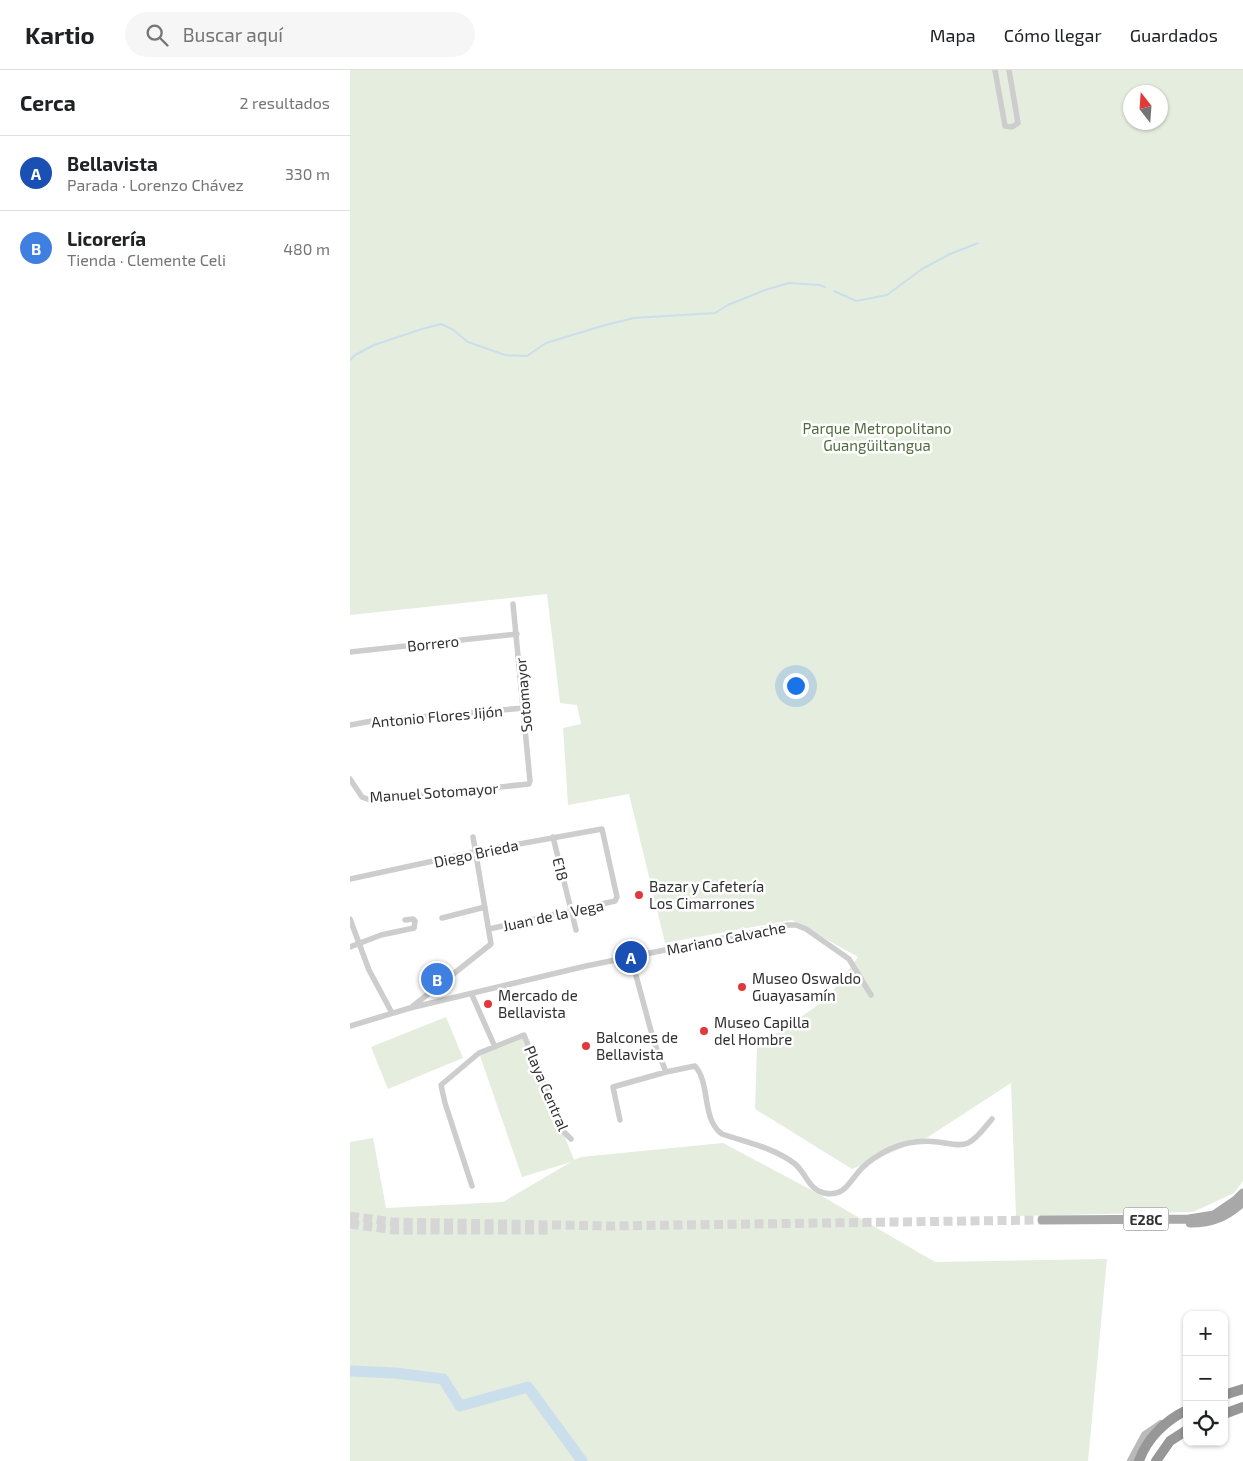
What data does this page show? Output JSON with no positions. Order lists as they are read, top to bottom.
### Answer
{
  "streets": {
    "main road": ["E28C"],
    "street": [
      "Borrero",
      "Sotomayor",
      "Antonio Flores Jijón",
      "Manuel Sotomayor",
      "Diego Brieda",
      "E18",
      "Juan de la Vega",
      "Mariano Calvache",
      "Playa Central"
    ]
  },
  "crossings": [
    ["Borrero", "Sotomayor"],
    ["Sotomayor", "Antonio Flores Jijón"],
    ["Sotomayor", "Manuel Sotomayor"],
    ["Diego Brieda", "E18"],
    ["Diego Brieda", "Juan de la Vega"],
    ["E18", "Juan de la Vega"]
  ],
  "parks": ["Parque Metropolitano Guangüiltangua"],
  "places": [
    "Bazar y Cafetería Los Cimarrones",
    "Museo Oswaldo Guayasamín",
    "Mercado de Bellavista",
    "Museo Capilla del Hombre",
    "Balcones de Bellavista"
  ],
  "north": "top",
  "page": {
    "header": "Kartio",
    "search": "Buscar aquí",
    "nav": ["Mapa", "Cómo llegar", "Guardados"],
    "heading": ["Cerca", "2 resultados"],
    "list": [
      {
        "mark": "A",
        "name": "Bellavista",
        "note": "Parada · Lorenzo Chávez",
        "value": "330 m"
      },
      {
        "mark": "B",
        "name": "Licorería",
        "note": "Tienda · Clemente Celi",
        "value": "480 m"
      }
    ],
    "pins": ["A", "B"],
    "map_buttons": ["+", "−"]
  }
}
